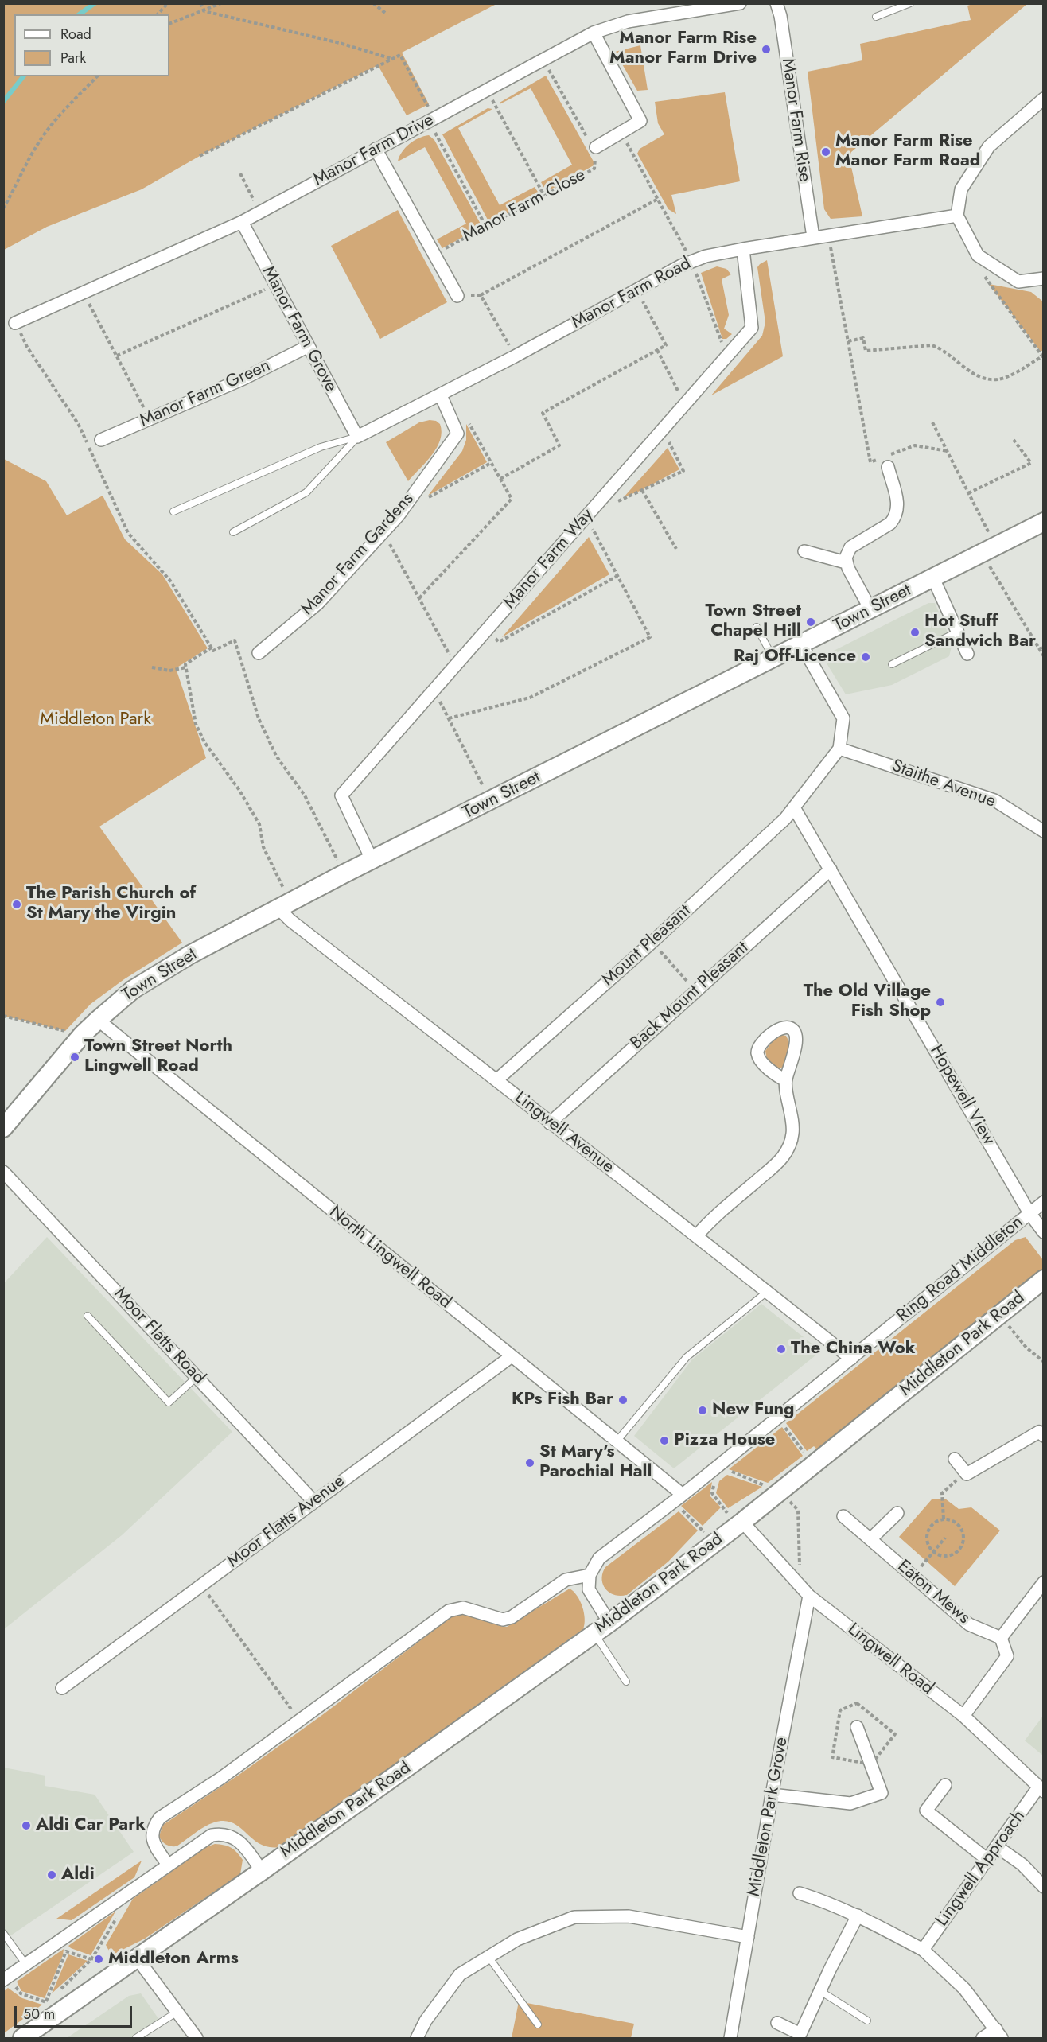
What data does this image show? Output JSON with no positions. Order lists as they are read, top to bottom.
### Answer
{
  "streets": {
    "street": [
      "Manor Farm Rise",
      "Manor Farm Drive",
      "Manor Farm Road",
      "Manor Farm Grove",
      "Manor Farm Green",
      "Manor Farm Gardens",
      "Manor Farm Way",
      "Town Street",
      "Staithe Avenue",
      "Mount Pleasant",
      "Back Mount Pleasant",
      "Hopewell View",
      "Lingwell Avenue",
      "North Lingwell Road",
      "Ring Road Middleton",
      "Moor Flatts Road",
      "Middleton Park Road",
      "Moor Flatts Avenue",
      "Eaton Mews",
      "Lingwell Road",
      "Middleton Park Grove",
      "Lingwell Approach"
    ],
    "path": ["Manor Farm Close"]
  },
  "crossings": [
    ["Manor Farm Rise", "Manor Farm Road"],
    ["Manor Farm Drive", "Manor Farm Grove"],
    ["Manor Farm Road", "Manor Farm Grove"],
    ["Manor Farm Road", "Manor Farm Gardens"],
    ["Manor Farm Road", "Manor Farm Way"],
    ["Manor Farm Grove", "Manor Farm Green"],
    ["Manor Farm Way", "Town Street"],
    ["Town Street", "Lingwell Avenue"],
    ["Town Street", "North Lingwell Road"],
    ["Staithe Avenue", "Mount Pleasant"],
    ["Mount Pleasant", "Hopewell View"],
    ["Mount Pleasant", "Lingwell Avenue"],
    ["Back Mount Pleasant", "Hopewell View"],
    ["Back Mount Pleasant", "Lingwell Avenue"],
    ["Hopewell View", "Ring Road Middleton"],
    ["Lingwell Avenue", "Ring Road Middleton"],
    ["North Lingwell Road", "Ring Road Middleton"],
    ["North Lingwell Road", "Moor Flatts Avenue"],
    ["Moor Flatts Road", "Moor Flatts Avenue"],
    ["Middleton Park Road", "Lingwell Road"],
    ["Lingwell Road", "Middleton Park Grove"],
    ["Lingwell Road", "Lingwell Approach"]
  ],
  "parks": ["Middleton Park"],
  "places": [
    "Manor Farm Rise Manor Farm Drive",
    "Manor Farm Rise Manor Farm Road",
    "Town Street Chapel Hill",
    "Hot Stuff Sandwich Bar",
    "Raj Off-Licence",
    "The Parish Church of St Mary the Virgin",
    "The Old Village Fish Shop",
    "Town Street North Lingwell Road",
    "The China Wok",
    "KPs Fish Bar",
    "New Fung",
    "Pizza House",
    "St Mary's Parochial Hall",
    "Aldi Car Park",
    "Aldi",
    "Middleton Arms"
  ],
  "legend": ["Road", "Park"],
  "scale_bar": "50 m"
}
